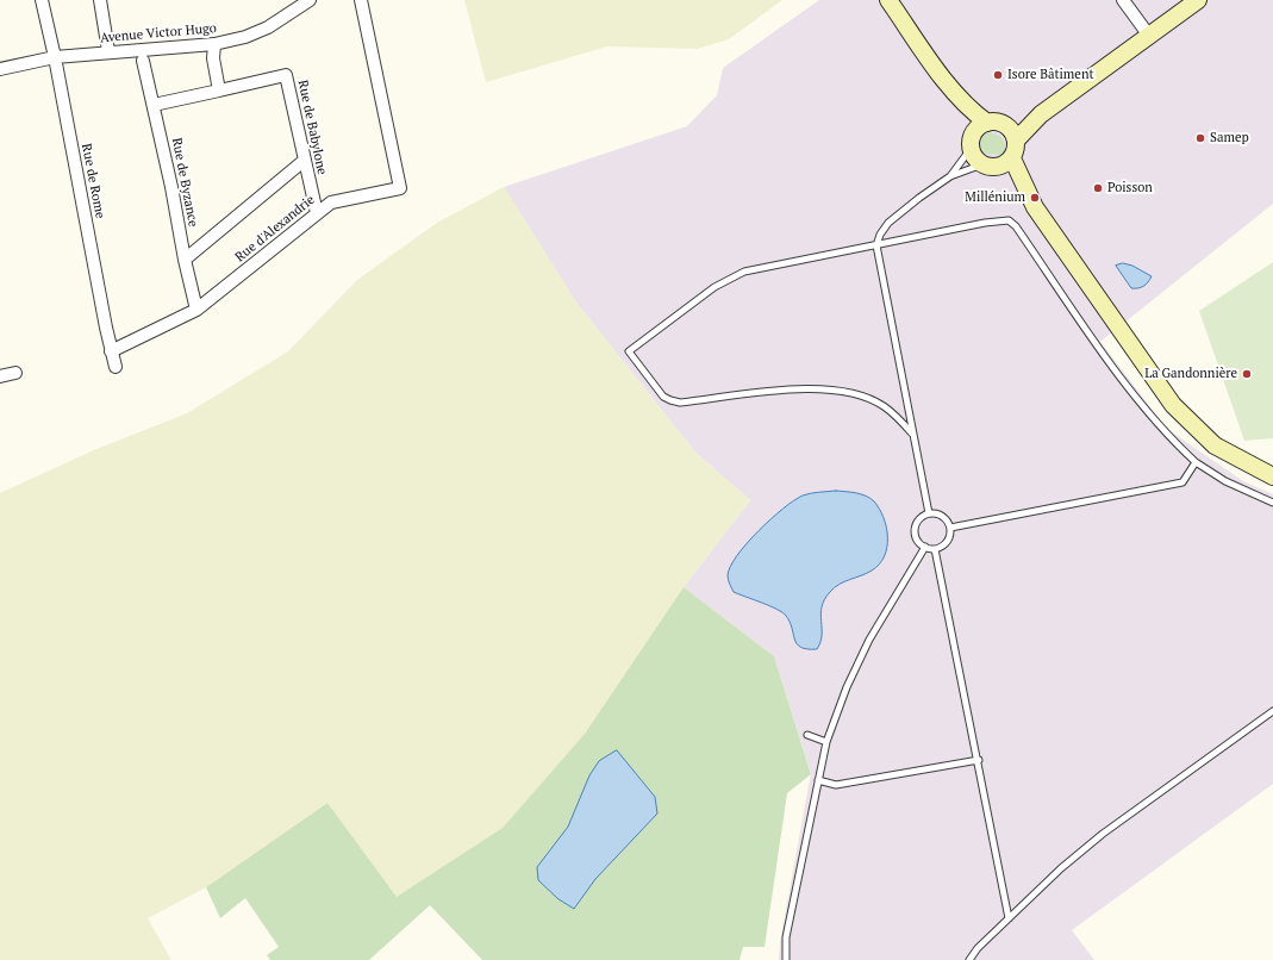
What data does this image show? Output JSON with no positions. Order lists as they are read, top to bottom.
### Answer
{
  "streets": {
    "street": [
      "Avenue Victor Hugo",
      "Rue de Babylone",
      "Rue de Rome",
      "Rue de Byzance",
      "Rue d'Alexandrie"
    ]
  },
  "crossings": [
    ["Avenue Victor Hugo", "Rue de Rome"],
    ["Rue de Babylone", "Rue d'Alexandrie"],
    ["Rue de Rome", "Rue d'Alexandrie"],
    ["Rue de Byzance", "Rue d'Alexandrie"]
  ],
  "places": [
    "Isore Bâtiment",
    "Samep",
    "Poisson",
    "Millénium",
    "La Gandonnière"
  ]
}
